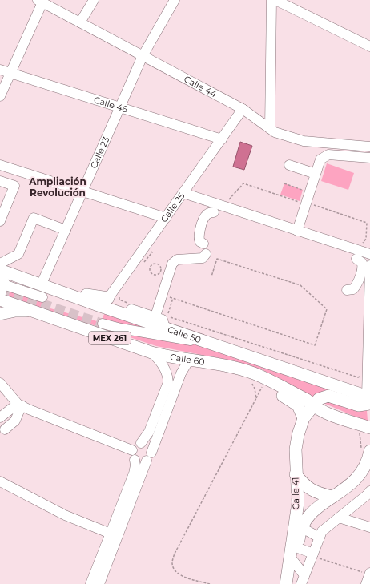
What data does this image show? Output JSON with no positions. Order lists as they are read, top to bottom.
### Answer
{
  "streets": {
    "main road": [
      "Calle 50",
      "MEX 261",
      "Calle 60",
      "Calle 41"
    ],
    "street": [
      "Calle 44",
      "Calle 46",
      "Calle 23",
      "Calle 25"
    ]
  },
  "crossings": [
    ["Calle 44", "Calle 23"],
    ["Calle 44", "Calle 25"],
    ["Calle 46", "Calle 23"],
    ["Calle 46", "Calle 25"],
    ["Calle 23", "Calle 50"],
    ["Calle 25", "Calle 50"],
    ["Calle 50", "Calle 41"],
    ["Calle 60", "Calle 41"]
  ],
  "districts": ["Ampliación Revolución"]
}
